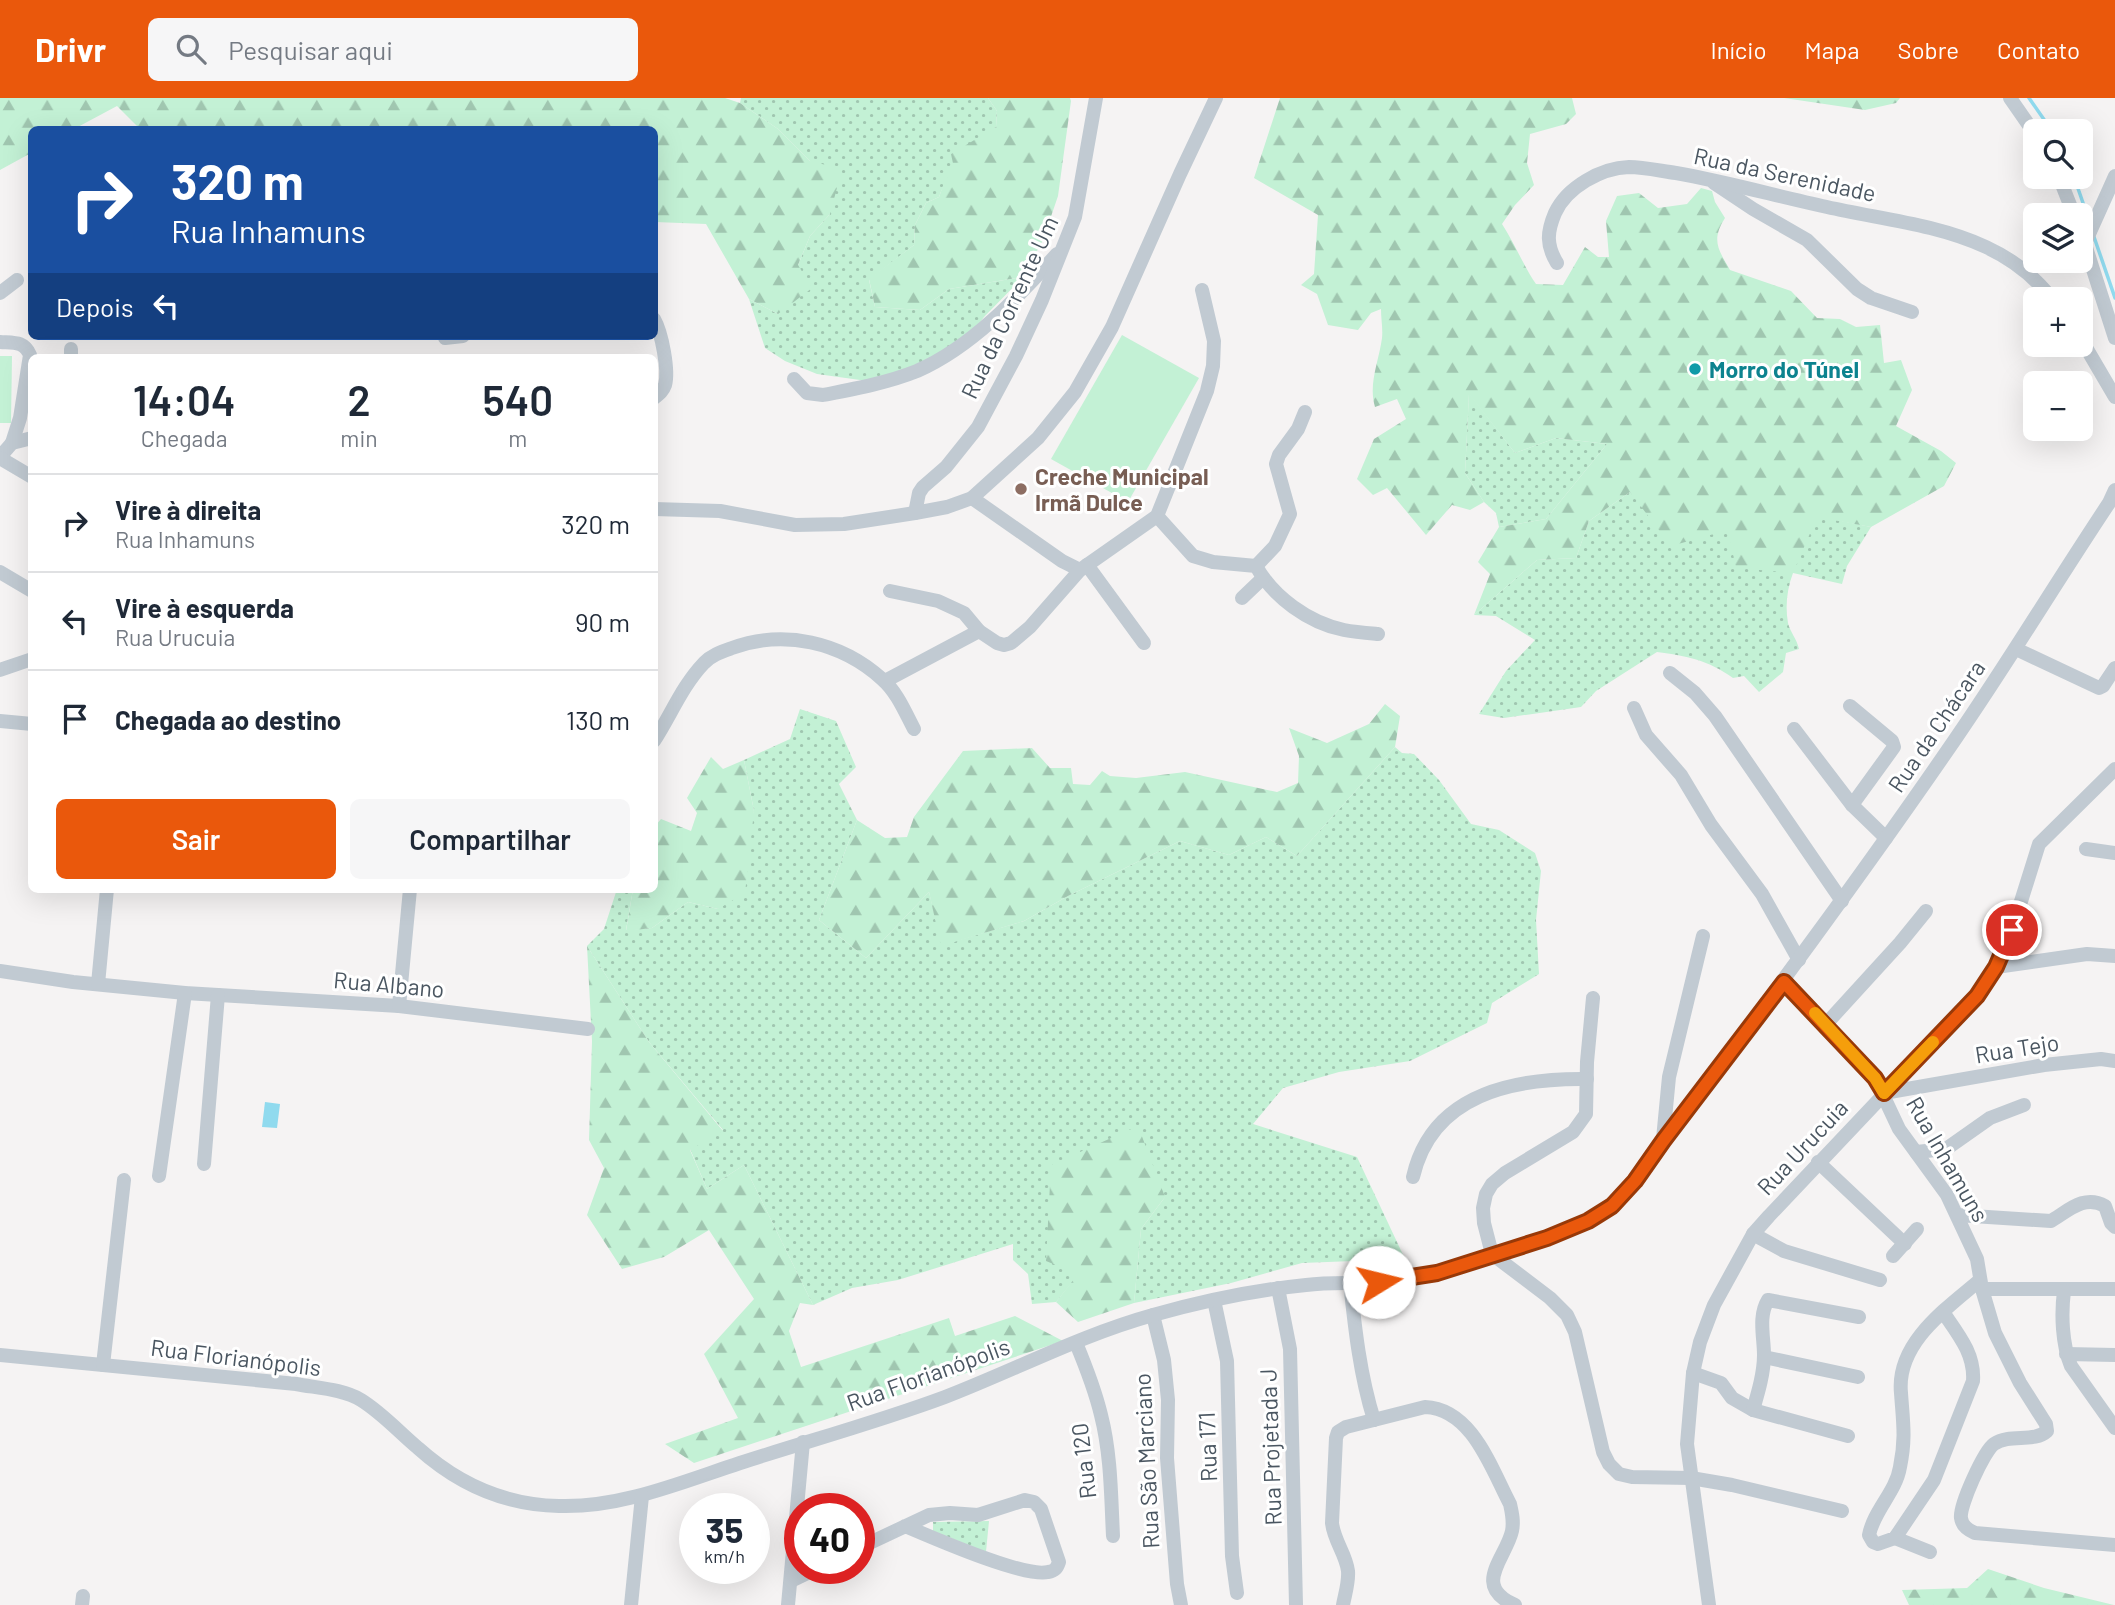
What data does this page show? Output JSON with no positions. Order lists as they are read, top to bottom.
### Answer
{
  "streets": {
    "street": [
      "Rua da Serenidade",
      "Rua da Corrente Um",
      "Rua da Chácara",
      "Rua Albano",
      "Rua Tejo",
      "Rua Urucuia",
      "Rua Inhamuns",
      "Rua Florianópolis",
      "Rua 171",
      "Rua Projetada J",
      "Rua 120",
      "Rua São Marciano"
    ]
  },
  "crossings": [
    ["Rua da Chácara", "Rua Inhamuns"],
    ["Rua da Chácara", "Rua Florianópolis"],
    ["Rua Tejo", "Rua Urucuia"],
    ["Rua Tejo", "Rua Inhamuns"],
    ["Rua Urucuia", "Rua Inhamuns"],
    ["Rua Inhamuns", "Rua Florianópolis"],
    ["Rua Florianópolis", "Rua 171"],
    ["Rua Florianópolis", "Rua Projetada J"],
    ["Rua Florianópolis", "Rua 120"],
    ["Rua Florianópolis", "Rua São Marciano"]
  ],
  "places": ["Morro do Túnel", "Creche Municipal Irmã Dulce"],
  "page": {
    "header": "Drivr",
    "search": "Pesquisar aqui",
    "nav": [
      "Início",
      "Mapa",
      "Sobre",
      "Contato"
    ],
    "map_buttons": ["+", "−"],
    "turn": ["320 m", "Rua Inhamuns"],
    "then": "Depois",
    "eta": [
      "14:04",
      "Chegada",
      "2",
      "min",
      "540",
      "m"
    ],
    "list": [
      {
        "name": "Vire à direita",
        "note": "Rua Inhamuns",
        "value": "320 m"
      },
      {
        "name": "Vire à esquerda",
        "note": "Rua Urucuia",
        "value": "90 m"
      },
      {
        "name": "Chegada ao destino",
        "value": "130 m"
      }
    ],
    "buttons": ["Sair", "Compartilhar"],
    "speed": "35 km/h",
    "limit": "40"
  }
}
